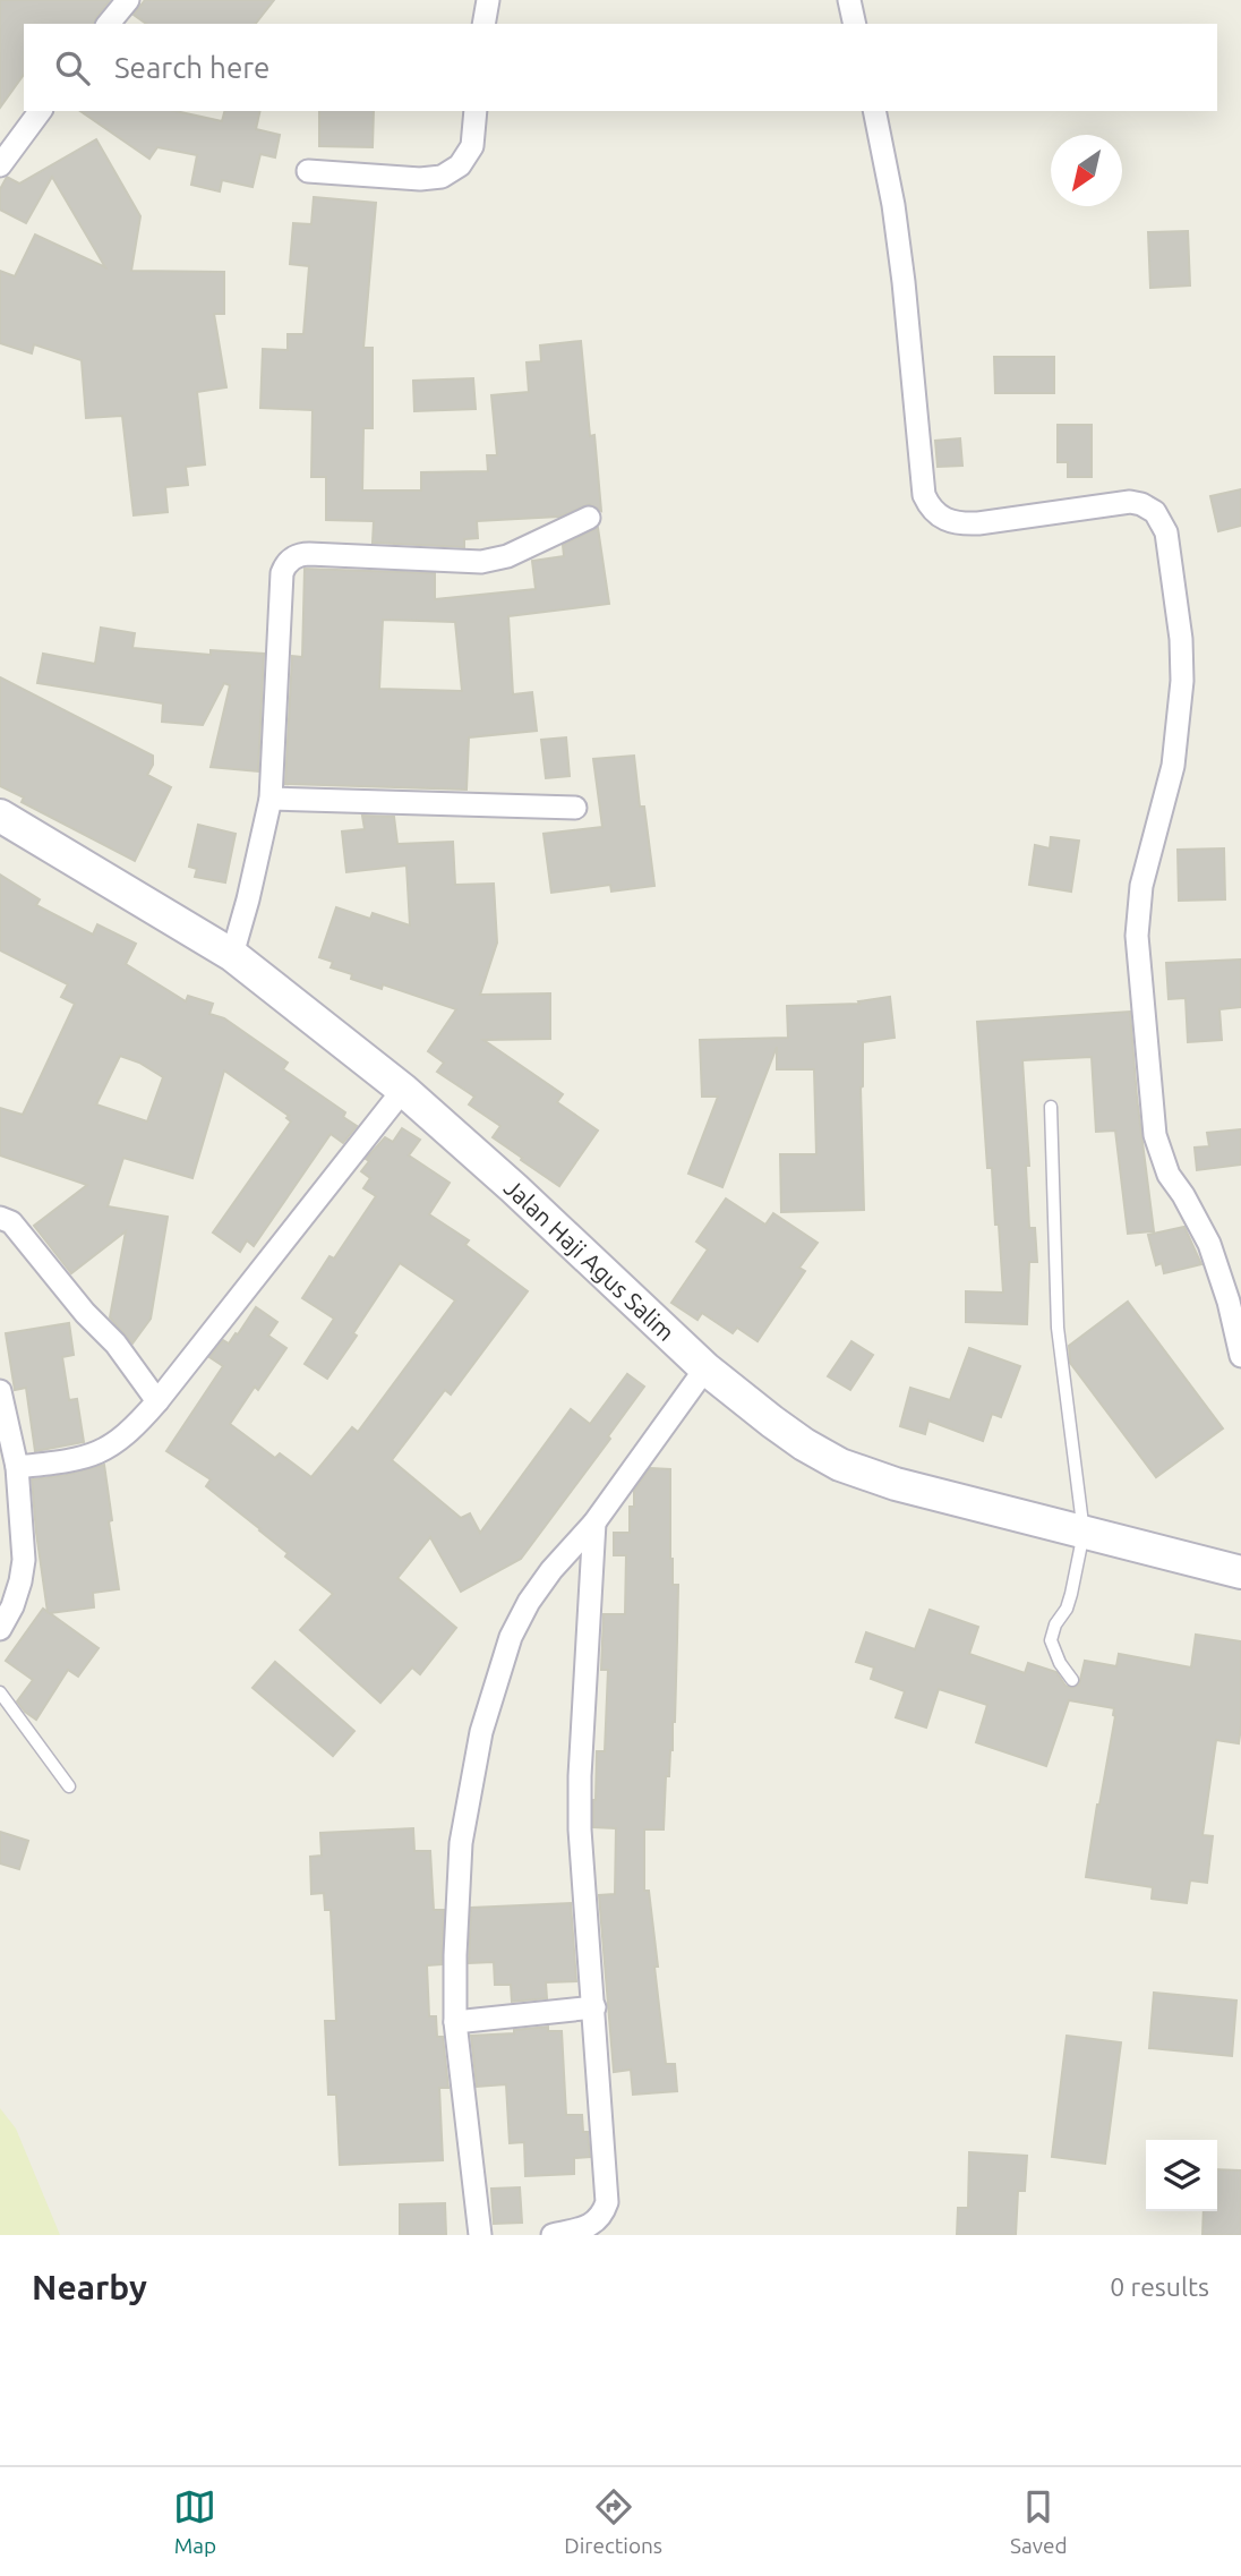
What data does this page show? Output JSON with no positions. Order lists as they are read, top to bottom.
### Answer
{
  "streets": {
    "main road": ["Jalan Haji Agus Salim"]
  },
  "north": "bottom left",
  "page": {
    "search": "Search here",
    "heading": ["Nearby", "0 results"],
    "nav": ["Map", "Directions", "Saved"]
  }
}
